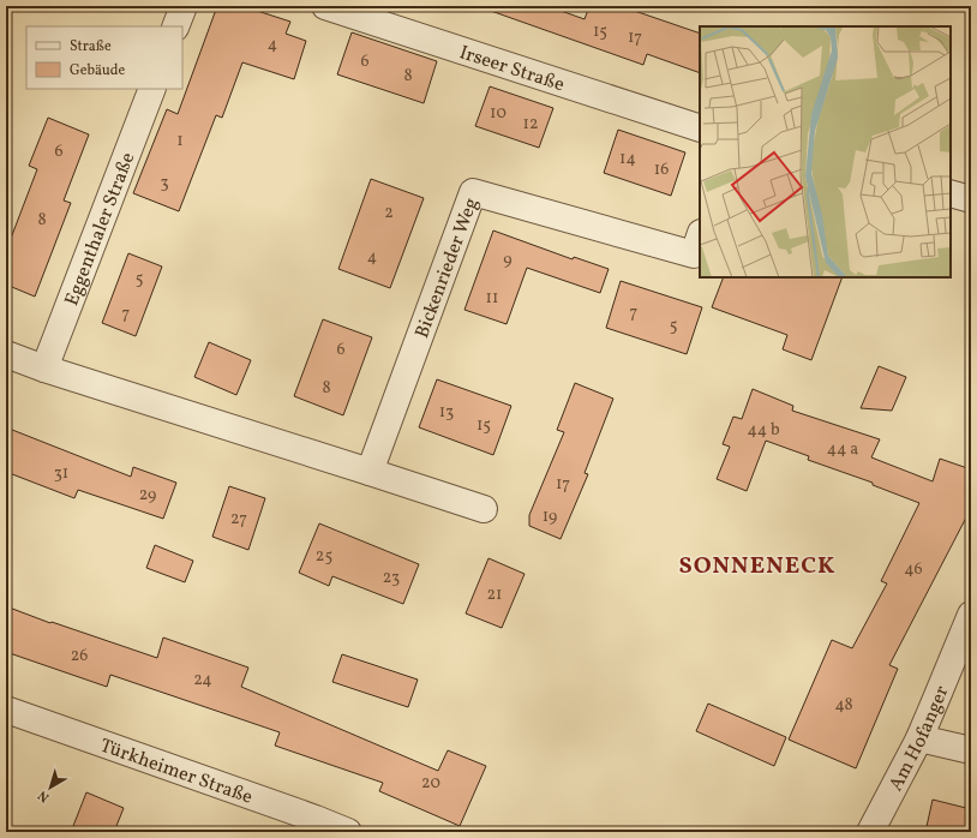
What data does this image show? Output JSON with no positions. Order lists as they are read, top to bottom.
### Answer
{
  "streets": {
    "street": [
      "Irseer Straße",
      "Eggenthaler Straße",
      "Bickenrieder Weg",
      "Am Hofanger",
      "Türkheimer Straße"
    ]
  },
  "districts": ["SONNENECK"],
  "house_numbers": [
    "15",
    "17",
    "4",
    "6",
    "8",
    "10",
    "12",
    "1",
    "6",
    "14",
    "16",
    "3",
    "2",
    "8",
    "4",
    "9",
    "5",
    "11",
    "7",
    "7",
    "5",
    "6",
    "8",
    "13",
    "15",
    "44 b",
    "44 a",
    "31",
    "17",
    "29",
    "19",
    "27",
    "25",
    "46",
    "23",
    "21",
    "26",
    "24",
    "48",
    "20"
  ],
  "legend": ["Straße", "Gebäude"],
  "north": "bottom left"
}
